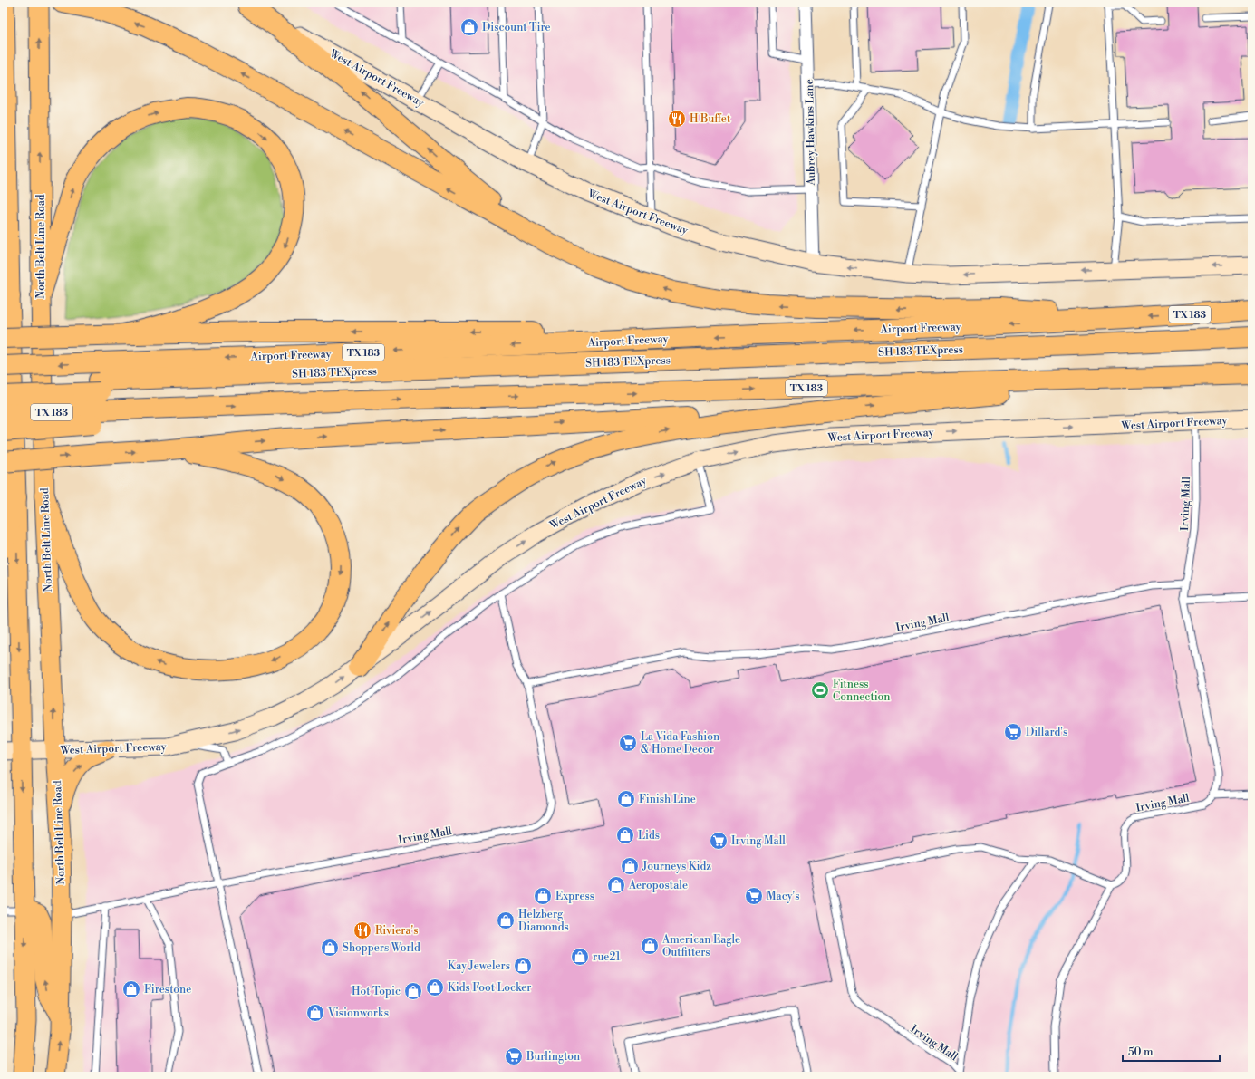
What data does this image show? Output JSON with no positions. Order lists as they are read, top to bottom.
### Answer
{
  "streets": {
    "highway": ["TX 183", "Airport Freeway", "SH 183 TEXpress"],
    "main road": ["West Airport Freeway", "North Belt Line Road"],
    "street": ["Aubrey Hawkins Lane"],
    "lane": ["Irving Mall"]
  },
  "crossings": [
    ["West Airport Freeway", "Aubrey Hawkins Lane"],
    ["West Airport Freeway", "North Belt Line Road"],
    ["West Airport Freeway", "Irving Mall"],
    ["Airport Freeway", "SH 183 TEXpress"]
  ],
  "places": {
    "shop": [
      "Discount Tire",
      "Finish Line",
      "Lids",
      "Journeys Kidz",
      "Aeropostale",
      "Express",
      "Helzberg Diamonds",
      "American Eagle Outfitters",
      "Shoppers World",
      "rue21",
      "Kay Jewelers",
      "Kids Foot Locker",
      "Firestone",
      "Hot Topic",
      "Visionworks"
    ],
    "restaurant": ["H Buffet", "Riviera's"],
    "sports": ["Fitness Connection"],
    "supermarket": [
      "Dillard's",
      "La Vida Fashion & Home Decor",
      "Irving Mall",
      "Macy's",
      "Burlington"
    ]
  },
  "scale_bar": "50 m"
}
